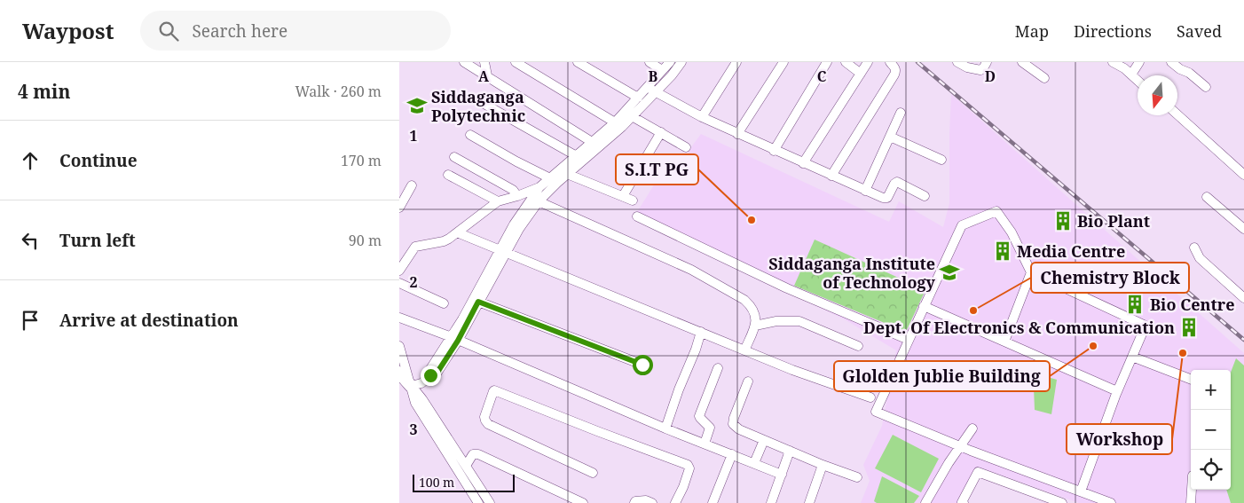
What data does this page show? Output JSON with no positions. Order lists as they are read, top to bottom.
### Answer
{
  "places": {
    "school or university": ["Siddaganga Polytechnic", "Siddaganga Institute of Technology"],
    "other": [
      "S.I.T PG",
      "Chemistry Block",
      "Glolden Jublie Building",
      "Workshop"
    ],
    "building": [
      "Bio Plant",
      "Media Centre",
      "Bio Centre",
      "Dept. Of Electronics & Communication"
    ]
  },
  "scale_bar": "100 m",
  "north": "bottom",
  "page": {
    "header": "Waypost",
    "search": "Search here",
    "nav": ["Map", "Directions", "Saved"],
    "heading": ["4 min", "Walk · 260 m"],
    "list": [
      ["Continue", "170 m"],
      ["Turn left", "90 m"],
      "Arrive at destination"
    ],
    "map_buttons": ["+", "−"],
    "scale": "100 m"
  },
  "grid": {
    "columns": [
      "A",
      "B",
      "C",
      "D"
    ],
    "rows": ["1", "2", "3"]
  }
}
